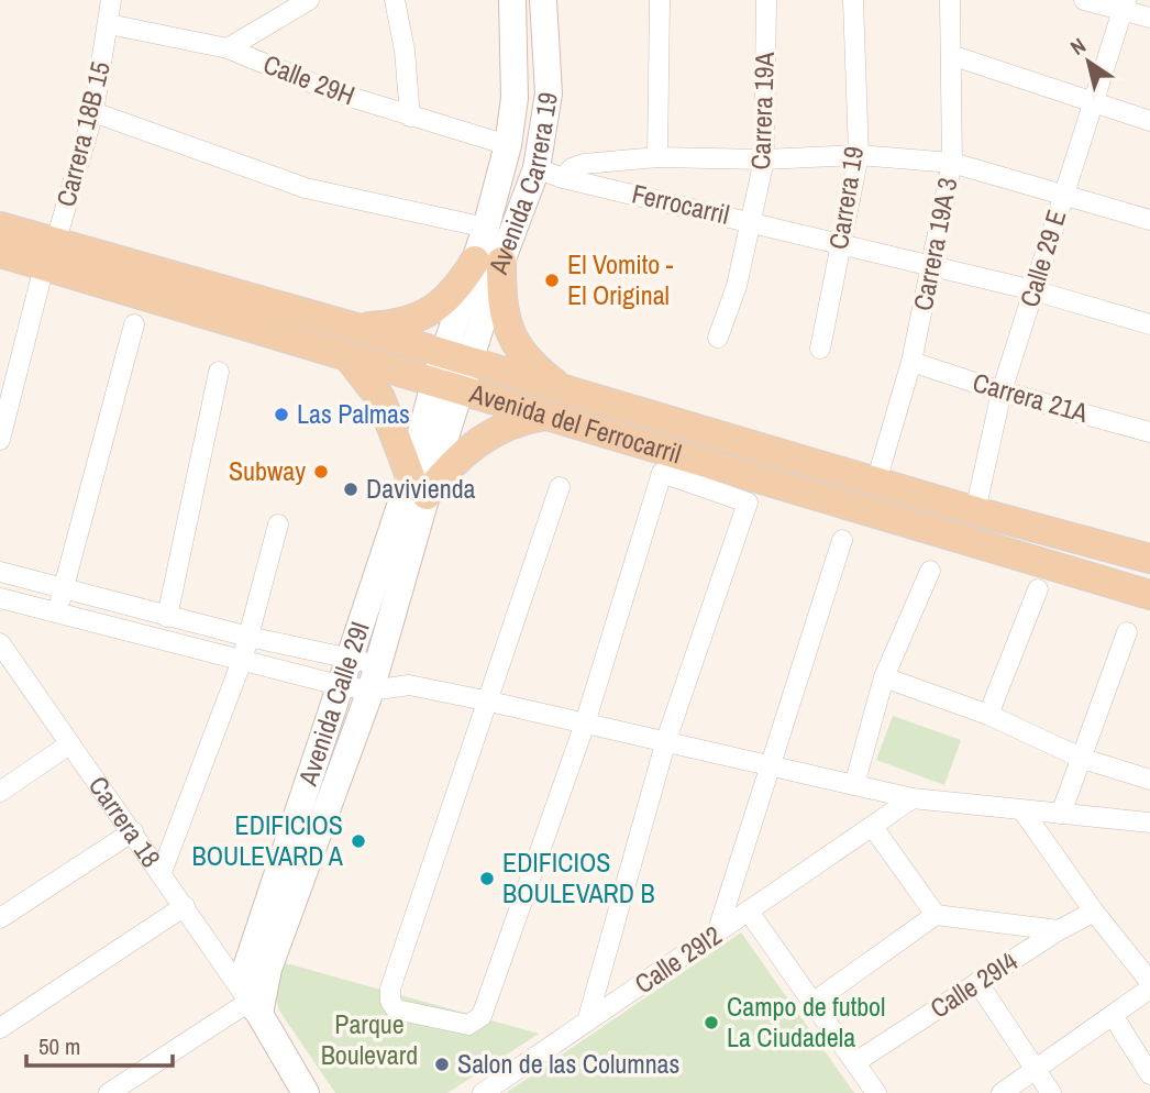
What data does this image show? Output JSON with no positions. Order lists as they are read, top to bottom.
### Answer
{
  "streets": {
    "main road": [
      "Avenida Carrera 19",
      "Avenida del Ferrocarril",
      "Avenida Calle 29I",
      "Carrera 18"
    ],
    "street": [
      "Calle 29H",
      "Carrera 19A",
      "Carrera 18B 15",
      "Carrera 19",
      "Ferrocarril",
      "Carrera 19A 3",
      "Calle 29 E",
      "Carrera 21A",
      "Calle 29I2",
      "Calle 29I4"
    ]
  },
  "crossings": [
    ["Calle 29H", "Carrera 18B 15"],
    ["Calle 29H", "Avenida Carrera 19"],
    ["Carrera 19A", "Ferrocarril"],
    ["Carrera 18B 15", "Avenida del Ferrocarril"],
    ["Avenida Carrera 19", "Ferrocarril"],
    ["Avenida Carrera 19", "Avenida del Ferrocarril"],
    ["Avenida Carrera 19", "Avenida Calle 29I"],
    ["Carrera 19A 3", "Carrera 21A"],
    ["Carrera 19A 3", "Avenida del Ferrocarril"],
    ["Calle 29 E", "Carrera 21A"],
    ["Calle 29 E", "Avenida del Ferrocarril"],
    ["Avenida del Ferrocarril", "Avenida Calle 29I"],
    ["Avenida Calle 29I", "Carrera 18"]
  ],
  "parks": ["Parque Boulevard"],
  "places": [
    "El Vomito - El Original",
    "Las Palmas",
    "Subway",
    "Davivienda",
    "EDIFICIOS BOULEVARD A",
    "EDIFICIOS BOULEVARD B",
    "Campo de futbol La Ciudadela",
    "Salon de las Columnas"
  ],
  "scale_bar": "50 m",
  "north": "top left"
}
